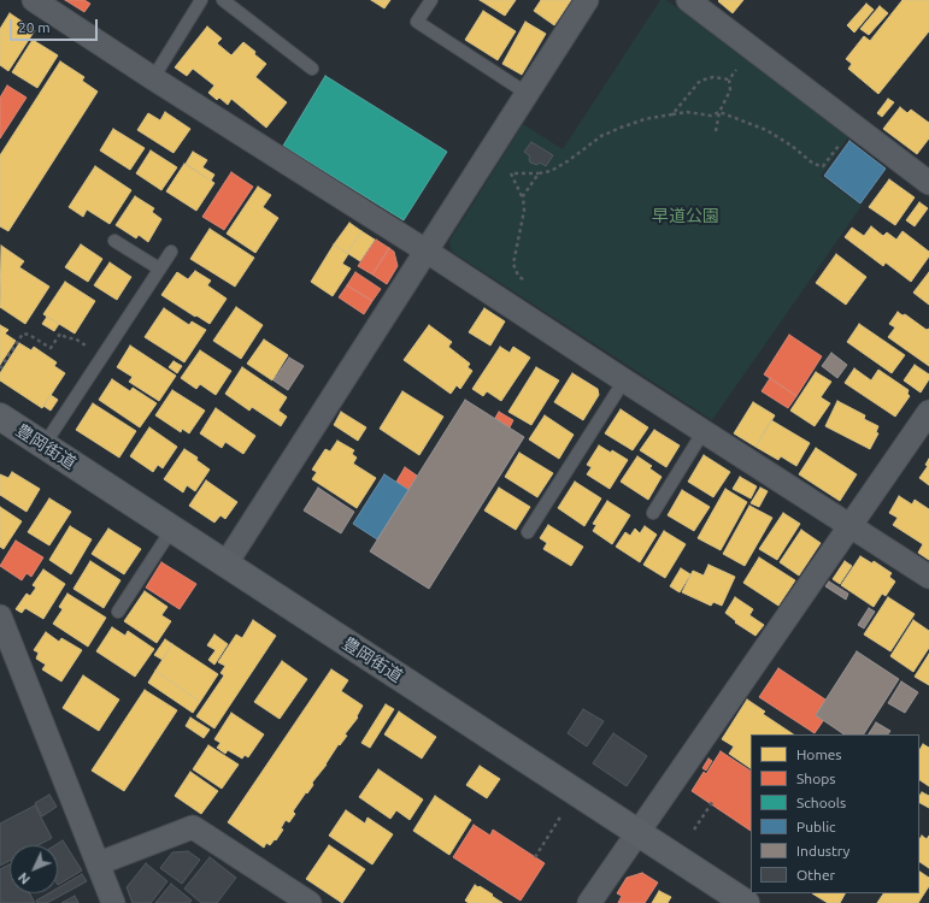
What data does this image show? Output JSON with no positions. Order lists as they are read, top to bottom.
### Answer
{
  "streets": {
    "main road": ["豊岡街道"]
  },
  "parks": ["早道公園"],
  "legend": [
    "Homes",
    "Shops",
    "Schools",
    "Public",
    "Industry",
    "Other"
  ],
  "scale_bar": "20 m",
  "north": "bottom left"
}
